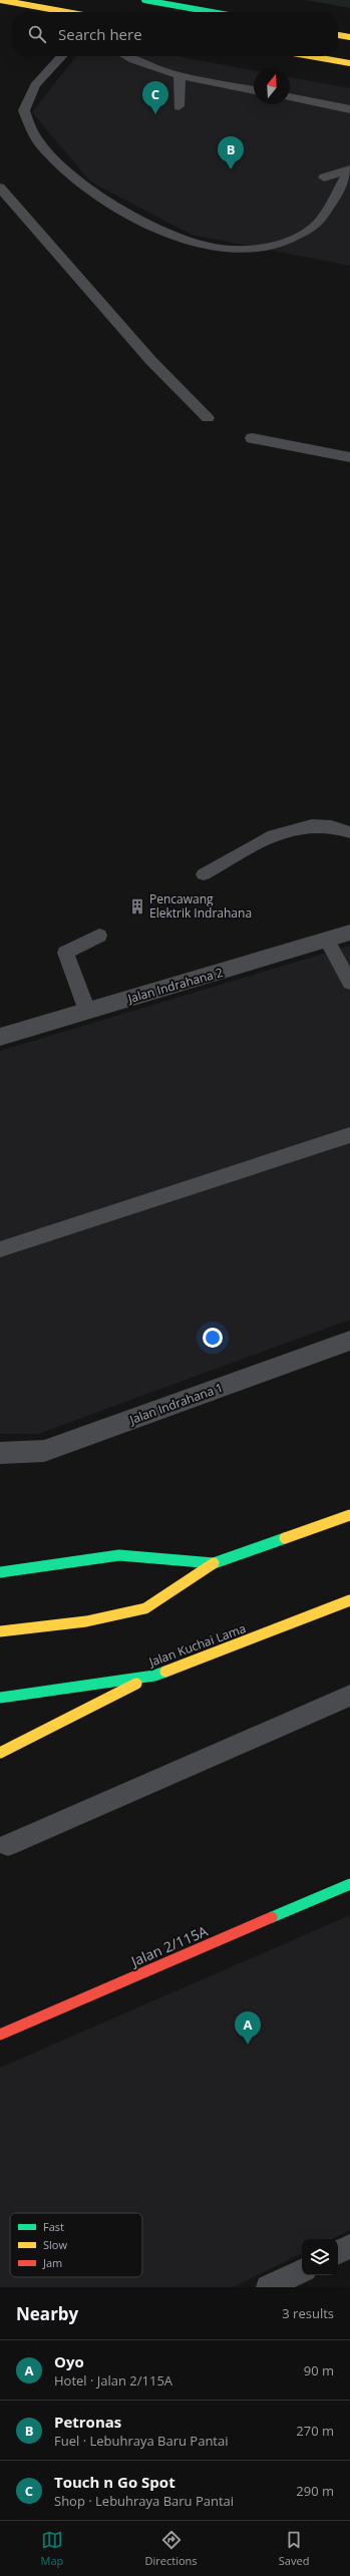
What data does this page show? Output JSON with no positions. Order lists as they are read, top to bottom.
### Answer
{
  "streets": {
    "main road": ["Jalan Kuchai Lama", "Jalan 2/115A"],
    "street": ["Jalan Indrahana 2", "Jalan Indrahana 1"]
  },
  "places": {
    "building": ["Pencawang Elektrik Indrahana"]
  },
  "legend": ["Fast", "Slow", "Jam"],
  "north": "top",
  "page": {
    "search": "Search here",
    "pins": ["C", "B", "A"],
    "heading": ["Nearby", "3 results"],
    "list": [
      {
        "mark": "A",
        "name": "Oyo",
        "note": "Hotel · Jalan 2/115A",
        "value": "90 m"
      },
      {
        "mark": "B",
        "name": "Petronas",
        "note": "Fuel · Lebuhraya Baru Pantai",
        "value": "270 m"
      },
      {
        "mark": "C",
        "name": "Touch n Go Spot",
        "note": "Shop · Lebuhraya Baru Pantai",
        "value": "290 m"
      }
    ],
    "nav": ["Map", "Directions", "Saved"]
  }
}
